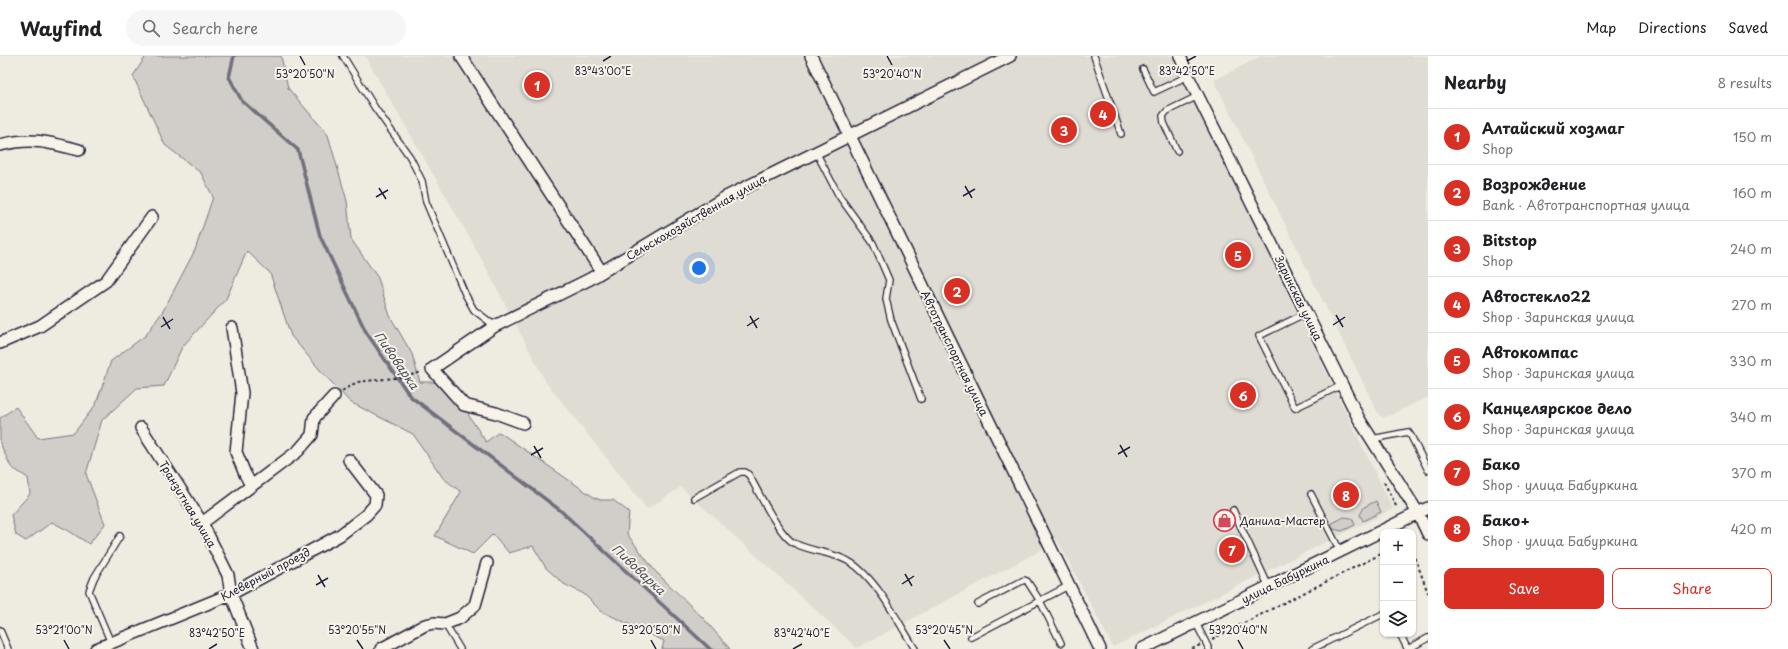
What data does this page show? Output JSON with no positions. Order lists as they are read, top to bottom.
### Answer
{
  "streets": {
    "street": [
      "Сельскохозяйственная улица",
      "Заринская улица",
      "Автотранспортная улица",
      "Транзитная улица",
      "Клеверный проезд",
      "улица Бабуркина"
    ]
  },
  "crossings": [
    ["Сельскохозяйственная улица", "Автотранспортная улица"],
    ["Заринская улица", "улица Бабуркина"],
    ["Транзитная улица", "Клеверный проезд"]
  ],
  "water": ["Пивоварка"],
  "places": {
    "shop": ["Данила-Мастер"]
  },
  "page": {
    "header": "Wayfind",
    "search": "Search here",
    "nav": ["Map", "Directions", "Saved"],
    "heading": ["Nearby", "8 results"],
    "pins": [
      "1",
      "4",
      "3",
      "5",
      "2",
      "6",
      "8",
      "7"
    ],
    "list": [
      {
        "mark": "1",
        "name": "Алтайский хозмаг",
        "note": "Shop",
        "value": "150 m"
      },
      {
        "mark": "2",
        "name": "Возрождение",
        "note": "Bank · Автотранспортная улица",
        "value": "160 m"
      },
      {
        "mark": "3",
        "name": "Bitstop",
        "note": "Shop",
        "value": "240 m"
      },
      {
        "mark": "4",
        "name": "Автостекло22",
        "note": "Shop · Заринская улица",
        "value": "270 m"
      },
      {
        "mark": "5",
        "name": "Автокомпас",
        "note": "Shop · Заринская улица",
        "value": "330 m"
      },
      {
        "mark": "6",
        "name": "Канцелярское дело",
        "note": "Shop · Заринская улица",
        "value": "340 m"
      },
      {
        "mark": "7",
        "name": "Бако",
        "note": "Shop · улица Бабуркина",
        "value": "370 m"
      },
      {
        "mark": "8",
        "name": "Бако+",
        "note": "Shop · улица Бабуркина",
        "value": "420 m"
      }
    ],
    "map_buttons": ["+", "−"],
    "buttons": ["Save", "Share"]
  },
  "coordinates": [
    "83°42'50\"E",
    "83°43'00\"E",
    "53°20'50\"N",
    "53°20'40\"N",
    "53°21'00\"N",
    "53°20'55\"N",
    "53°20'45\"N",
    "83°42'40\"E"
  ]
}
